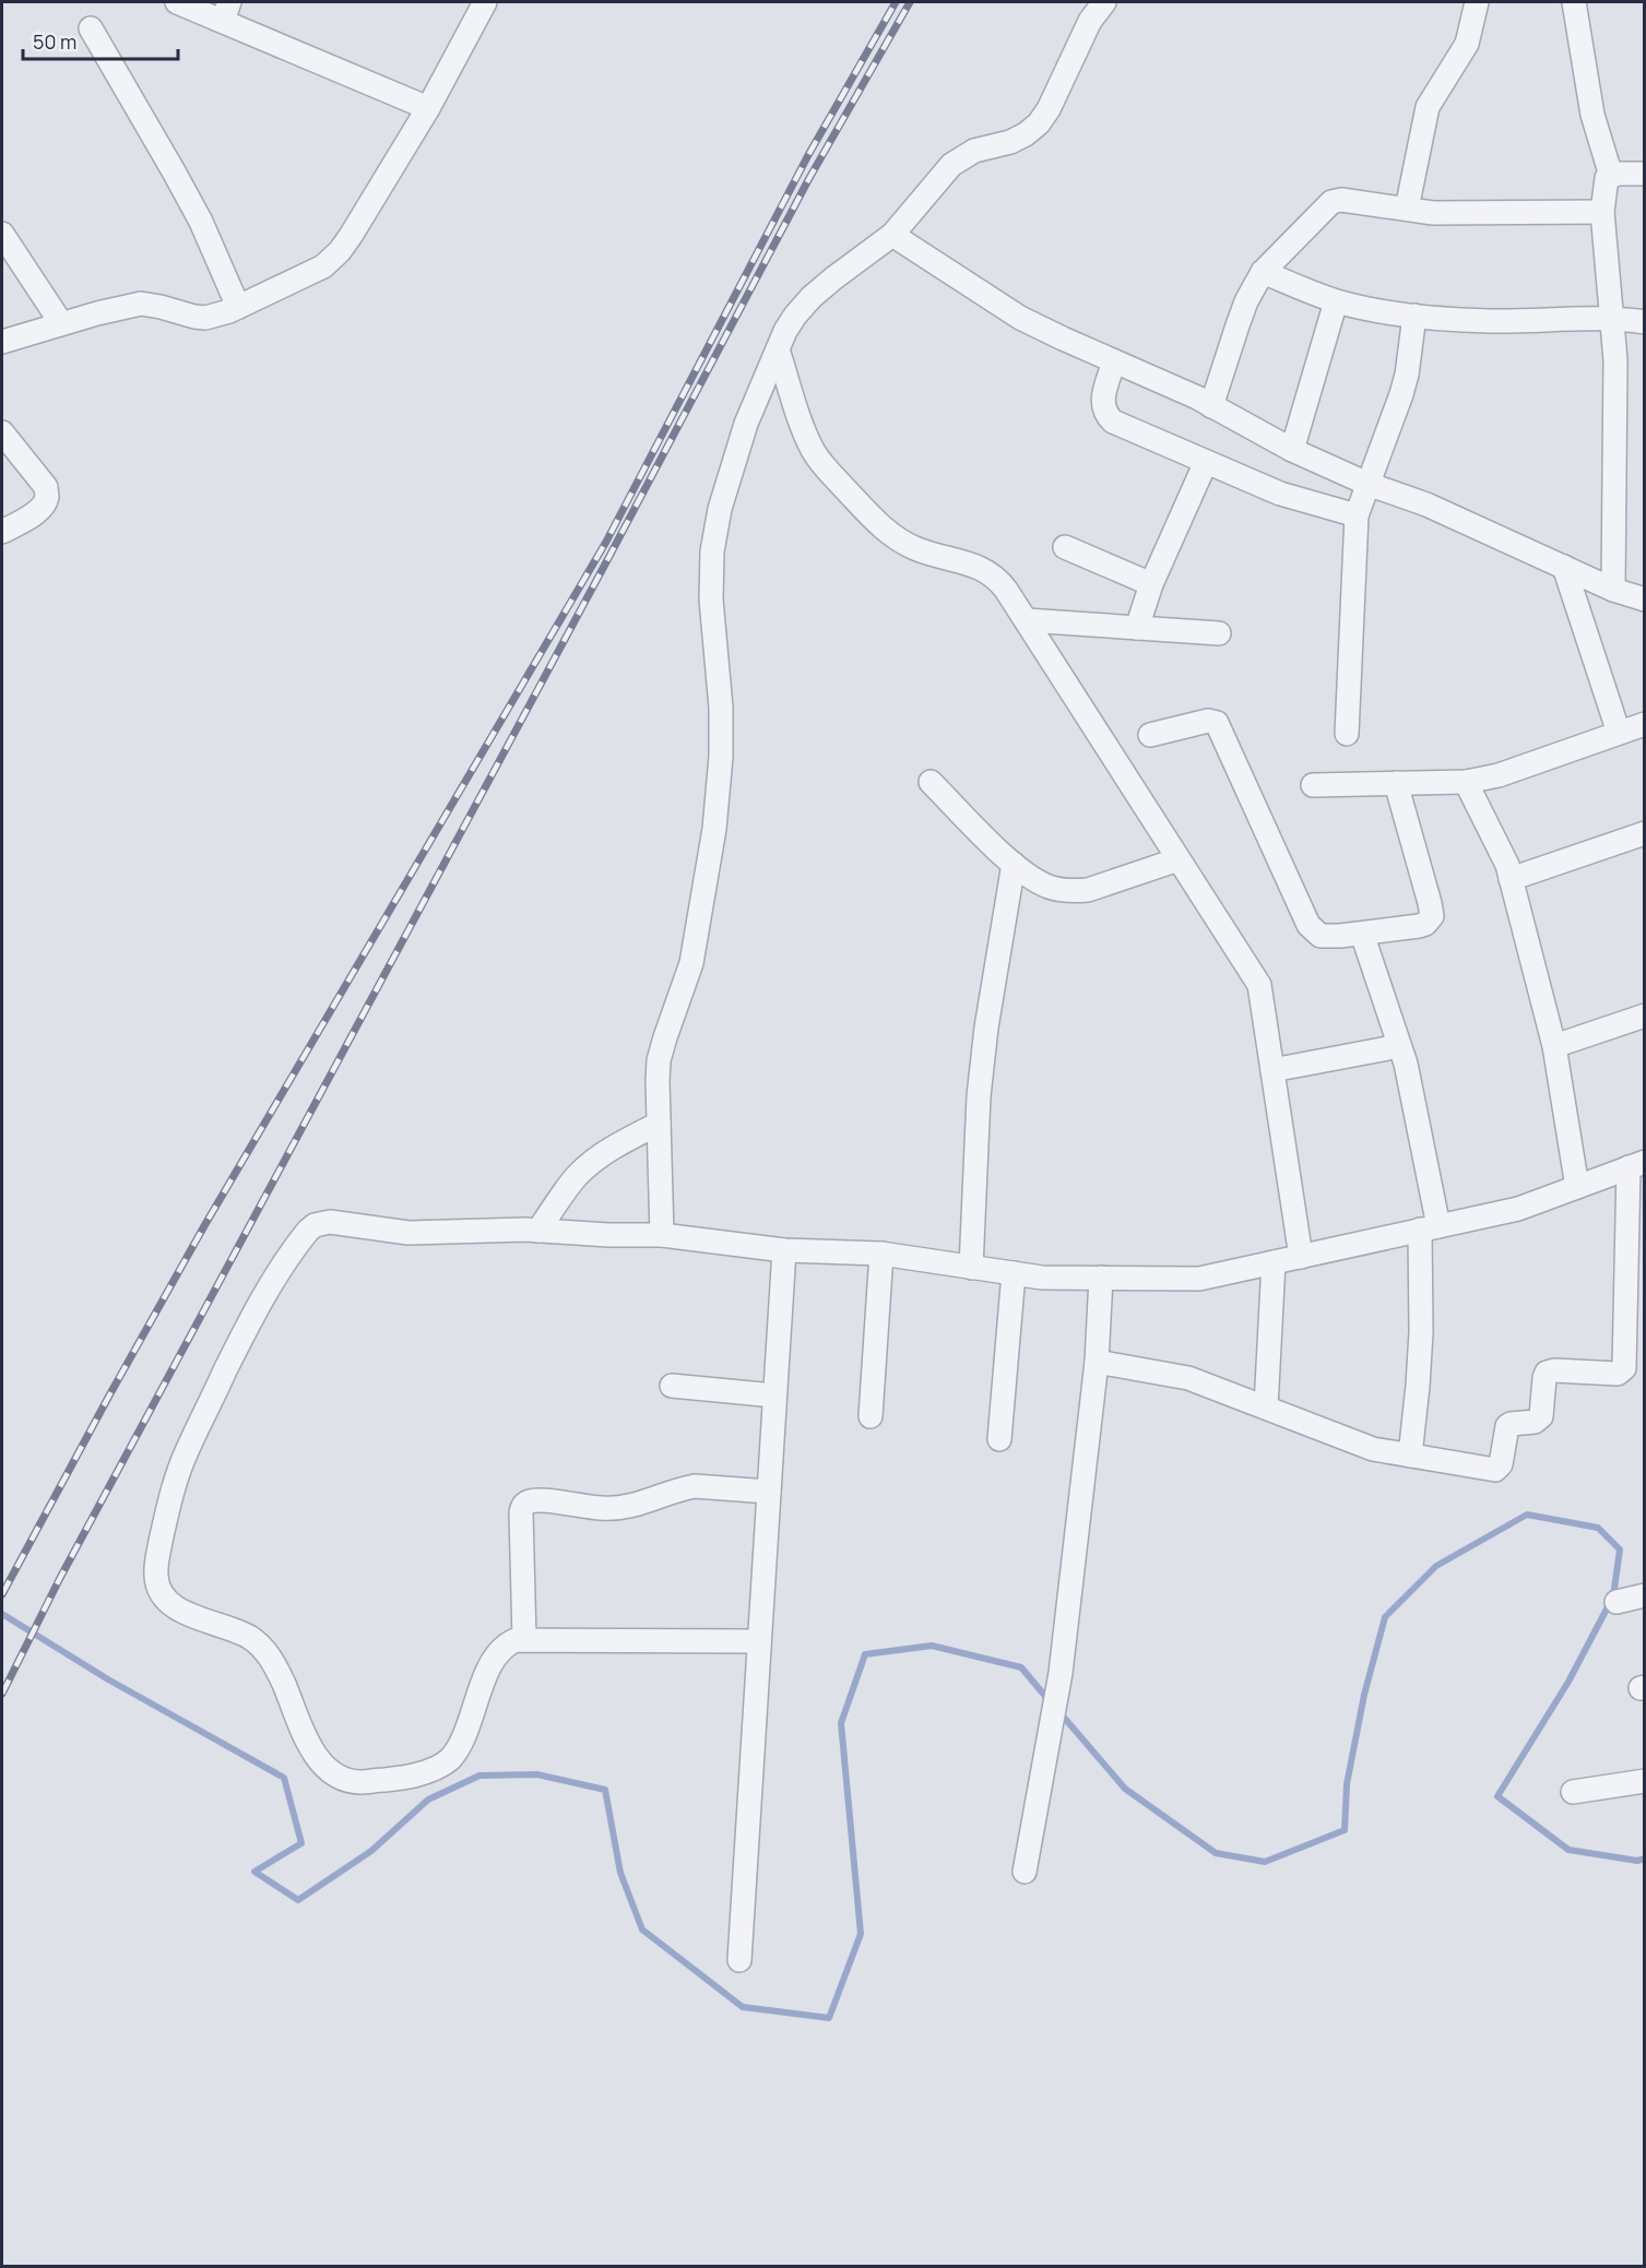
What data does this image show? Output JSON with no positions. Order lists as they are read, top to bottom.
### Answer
{
  "scale_bar": "50 m"
}
